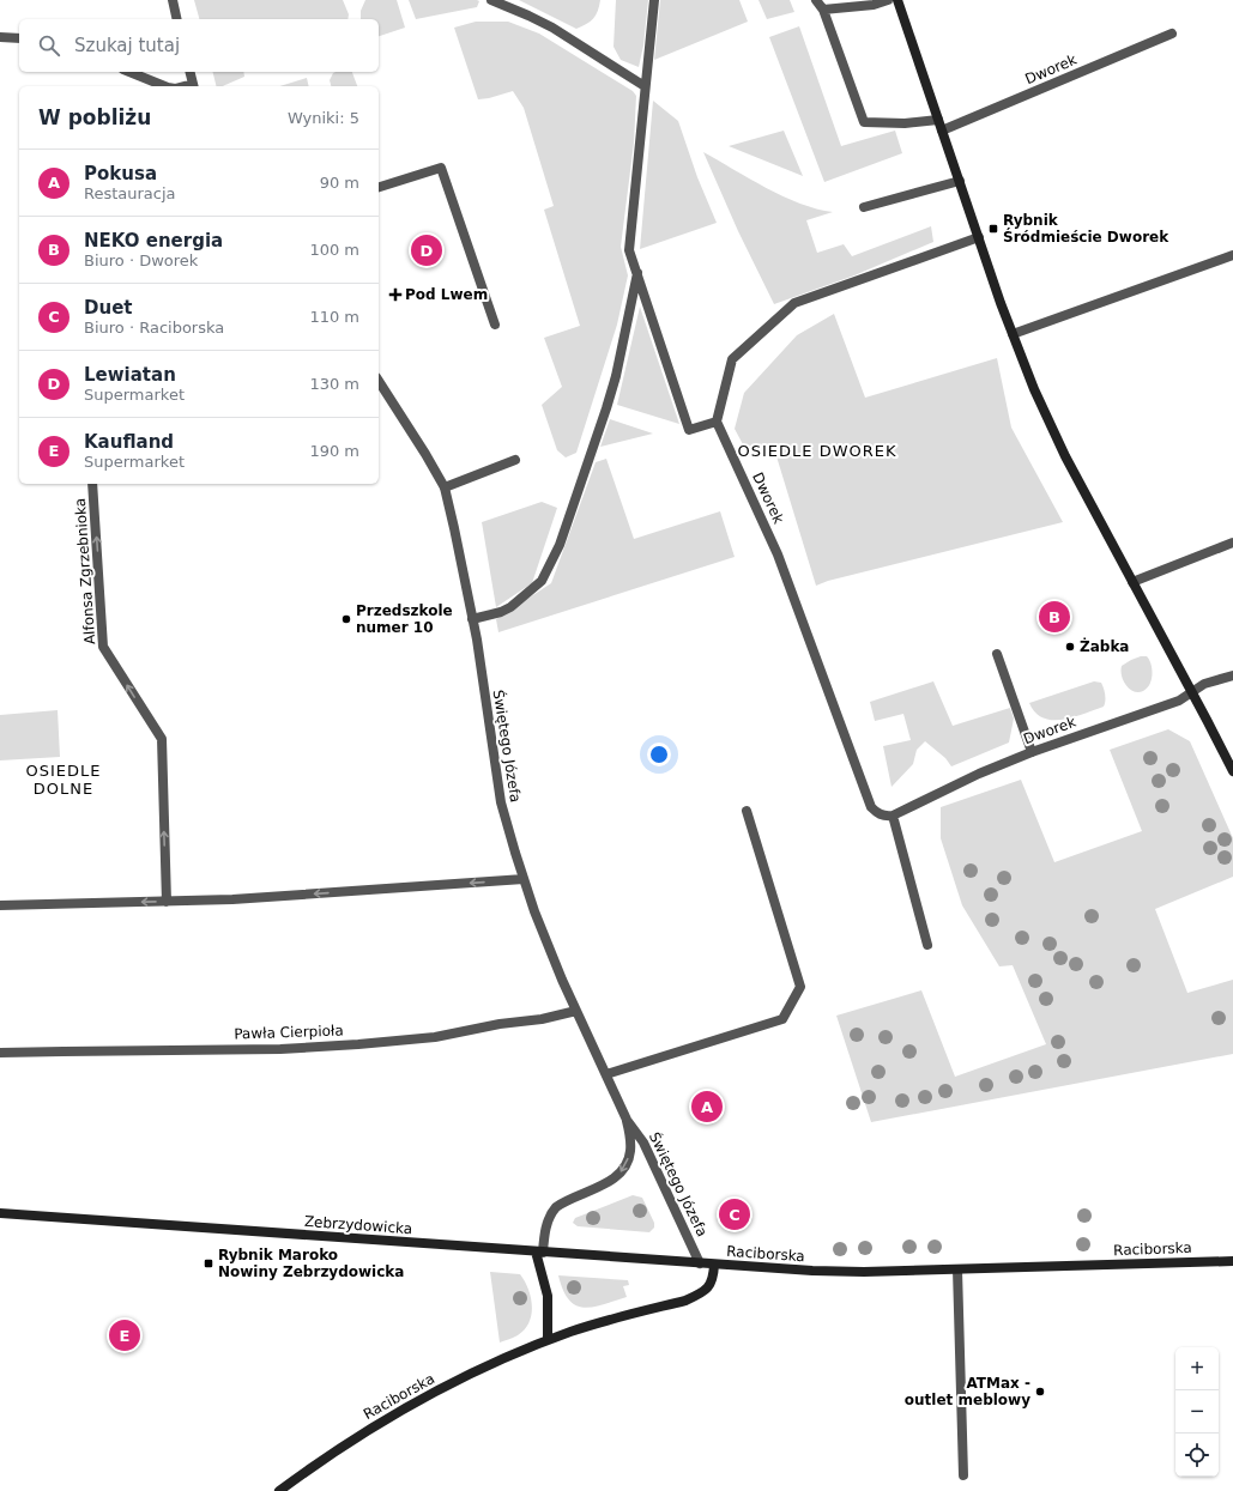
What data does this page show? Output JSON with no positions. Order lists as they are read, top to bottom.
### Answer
{
  "streets": {
    "street": [
      "Dworek",
      "Alfonsa Zgrzebnioka",
      "Świętego Józefa",
      "Pawła Cierpioła",
      "Zebrzydowicka",
      "Raciborska"
    ]
  },
  "crossings": [
    ["Świętego Józefa", "Pawła Cierpioła"],
    ["Świętego Józefa", "Zebrzydowicka"],
    ["Zebrzydowicka", "Raciborska"]
  ],
  "one_way": ["Alfonsa Zgrzebnioka"],
  "districts": ["OSIEDLE DWOREK", "OSIEDLE DOLNE"],
  "places": {
    "transit": ["Rybnik Śródmieście Dworek", "Rybnik Maroko Nowiny Zebrzydowicka"],
    "health": ["Pod Lwem"],
    "other": ["Przedszkole numer 10", "Żabka", "ATMax - outlet meblowy"]
  },
  "page": {
    "search": "Szukaj tutaj",
    "heading": ["W pobliżu", "Wyniki: 5"],
    "list": [
      {
        "mark": "A",
        "name": "Pokusa",
        "note": "Restauracja",
        "value": "90 m"
      },
      {
        "mark": "B",
        "name": "NEKO energia",
        "note": "Biuro · Dworek",
        "value": "100 m"
      },
      {
        "mark": "C",
        "name": "Duet",
        "note": "Biuro · Raciborska",
        "value": "110 m"
      },
      {
        "mark": "D",
        "name": "Lewiatan",
        "note": "Supermarket",
        "value": "130 m"
      },
      {
        "mark": "E",
        "name": "Kaufland",
        "note": "Supermarket",
        "value": "190 m"
      }
    ],
    "pins": [
      "D",
      "B",
      "A",
      "C",
      "E"
    ],
    "map_buttons": ["+", "−"]
  }
}
